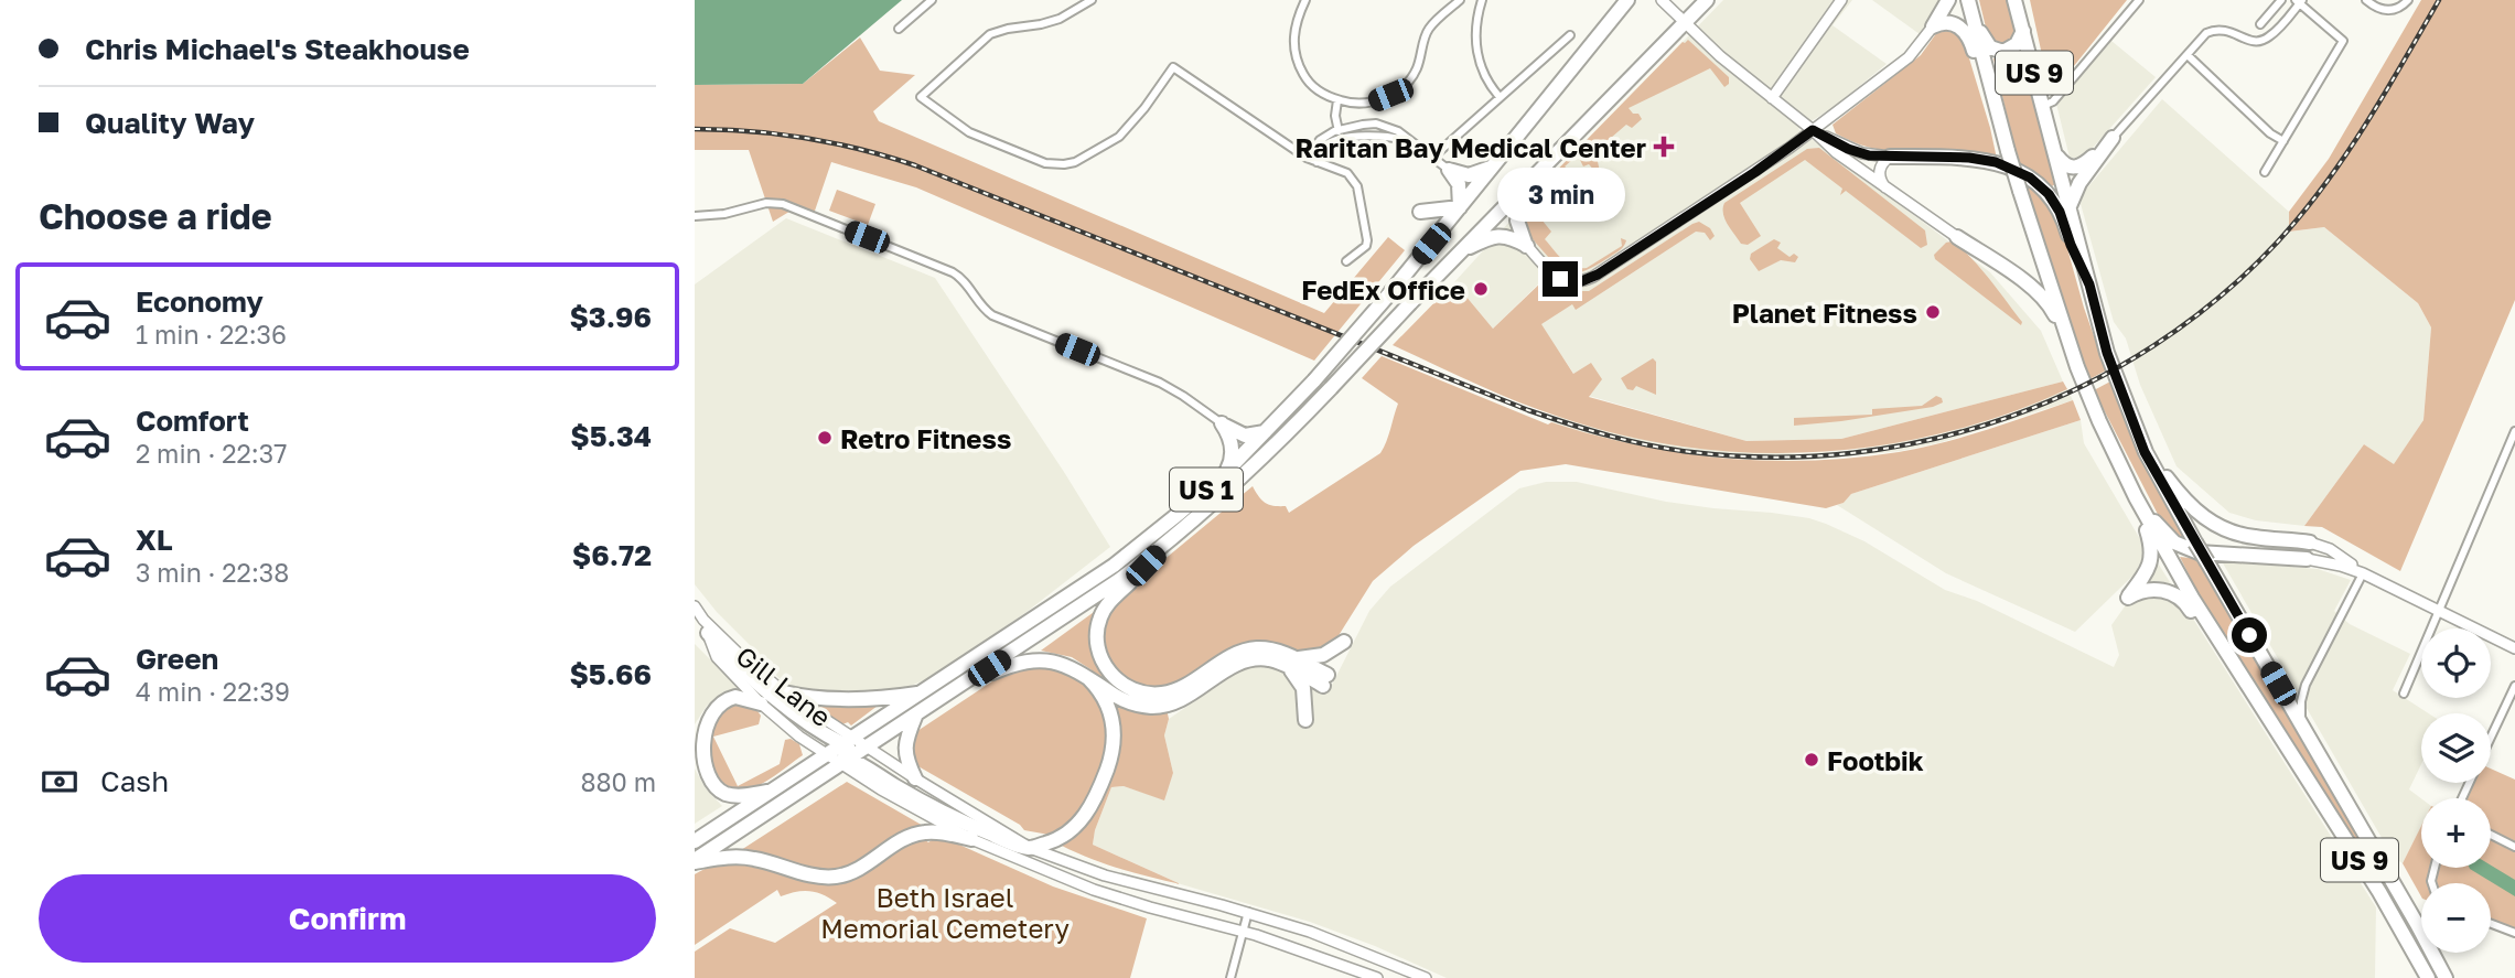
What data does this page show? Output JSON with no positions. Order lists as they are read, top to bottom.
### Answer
{
  "streets": {
    "highway": ["US 9", "US 1"],
    "street": ["Gill Lane"]
  },
  "crossings": [
    ["US 1", "Gill Lane"]
  ],
  "parks": ["Beth Israel Memorial Cemetery"],
  "places": {
    "health": ["Raritan Bay Medical Center"],
    "other": [
      "FedEx Office",
      "Planet Fitness",
      "Retro Fitness",
      "Footbik"
    ]
  },
  "page": {
    "banner": ["Chris Michael's Steakhouse", "Quality Way"],
    "bubble": "3 min",
    "heading": "Choose a ride",
    "list": [
      {
        "name": "Economy",
        "note": "1 min · 22:36",
        "value": "$3.96"
      },
      {
        "name": "Comfort",
        "note": "2 min · 22:37",
        "value": "$5.34"
      },
      {
        "name": "XL",
        "note": "3 min · 22:38",
        "value": "$6.72"
      },
      {
        "name": "Green",
        "note": "4 min · 22:39",
        "value": "$5.66"
      }
    ],
    "map_buttons": ["+", "−"],
    "pay": ["Cash", "880 m"],
    "buttons": "Confirm"
  }
}
